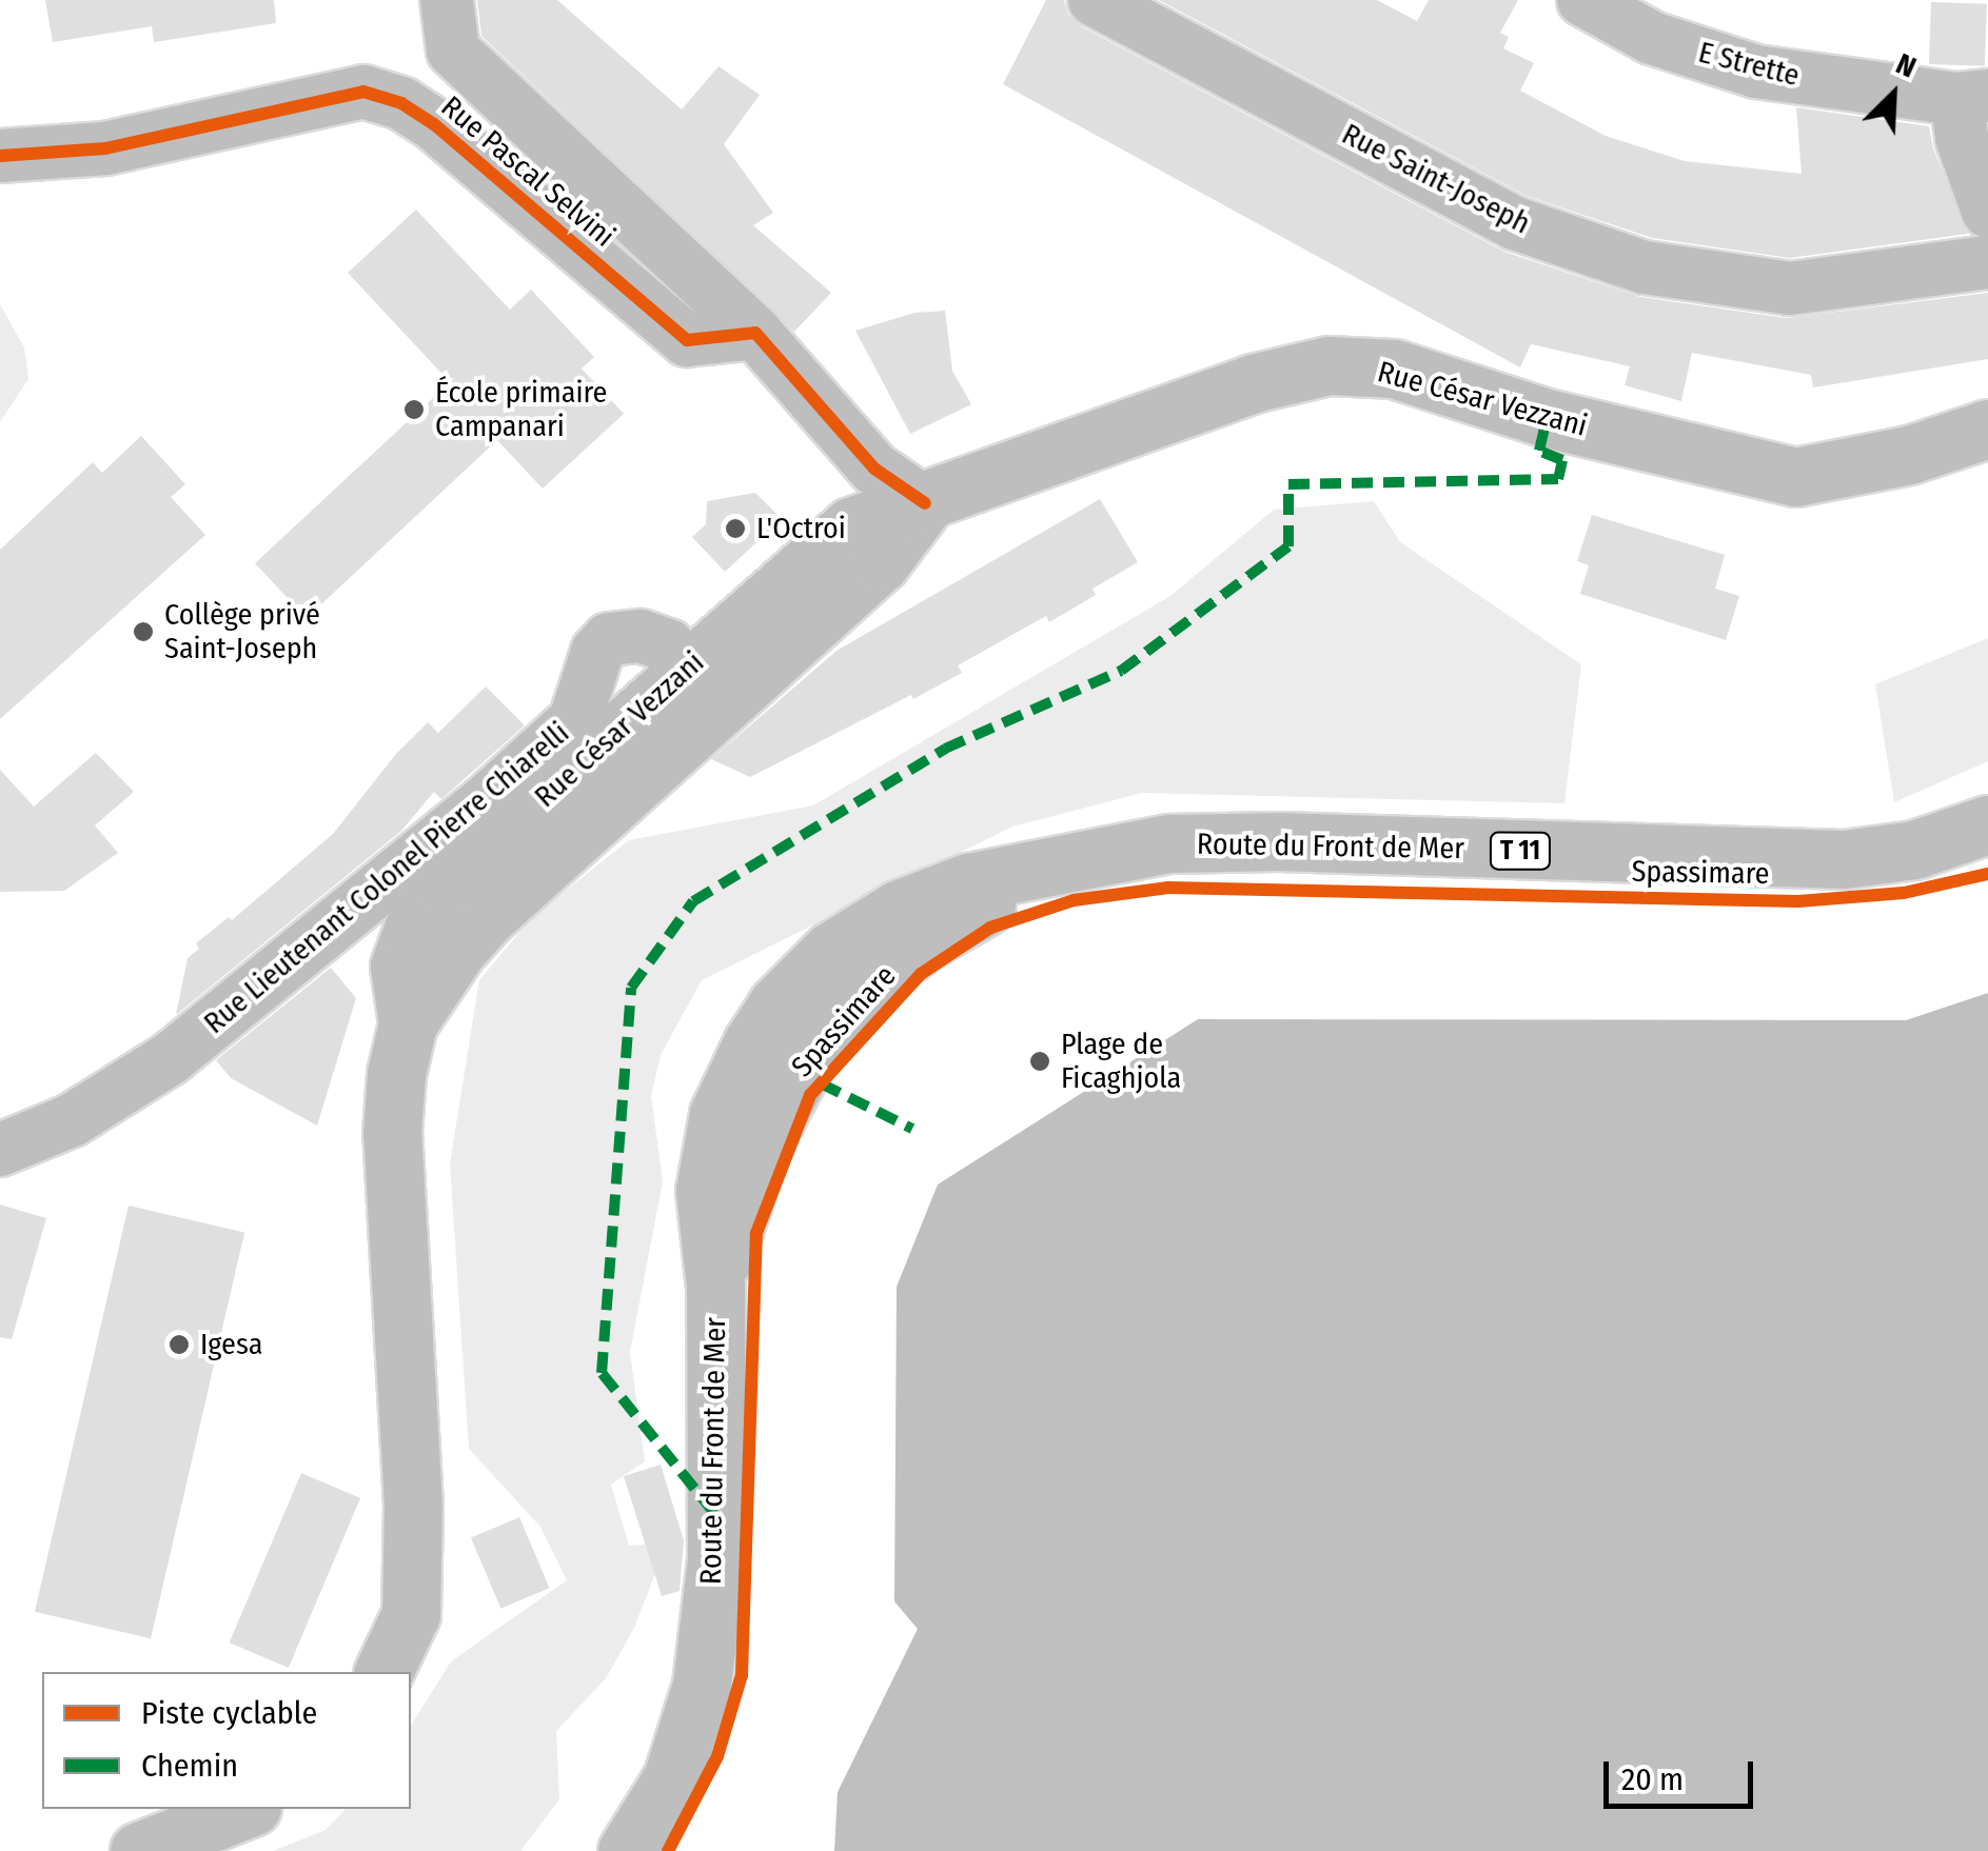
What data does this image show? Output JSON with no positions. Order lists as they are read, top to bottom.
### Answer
{
  "streets": {
    "main road": ["Rue César Vezzani", "Route du Front de Mer", "T 11"],
    "street": [
      "E Strette",
      "Rue Pascal Selvini",
      "Rue Saint-Joseph",
      "Rue Lieutenant Colonel Pierre Chiarelli"
    ],
    "cycle path": ["Spassimare"]
  },
  "crossings": [
    ["Rue César Vezzani", "Rue Lieutenant Colonel Pierre Chiarelli"]
  ],
  "places": [
    "École primaire Campanari",
    "L'Octroi",
    "Collège privé Saint-Joseph",
    "Plage de Ficaghjola",
    "Igesa"
  ],
  "legend": ["Piste cyclable", "Chemin"],
  "scale_bar": "20 m",
  "north": "top right"
}
